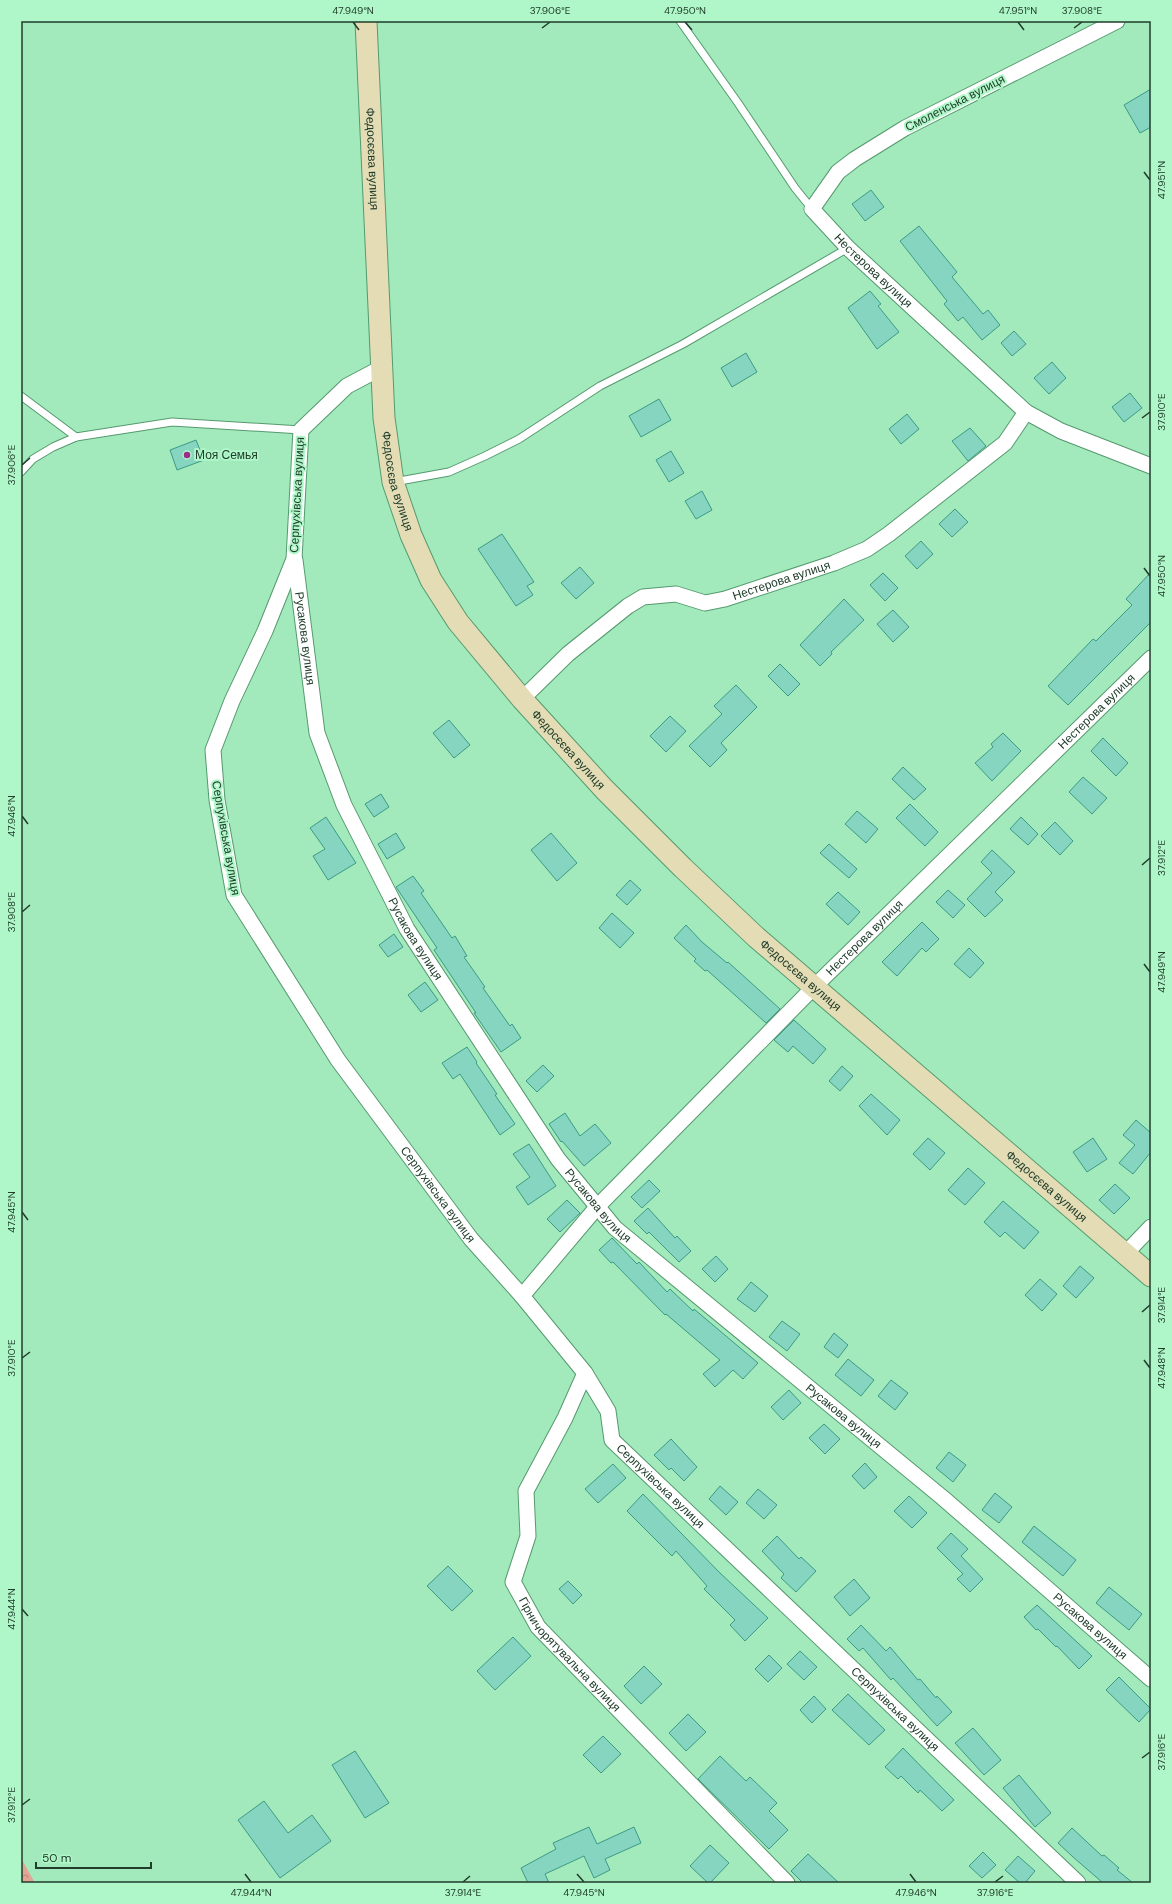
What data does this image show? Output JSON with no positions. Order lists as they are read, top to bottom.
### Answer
{
  "streets": {
    "main road": ["Федосєєва вулиця"],
    "street": [
      "Смоленська вулиця",
      "Нестерова вулиця",
      "Серпухівська вулиця",
      "Русакова вулиця",
      "Гірничорятувальна вулиця"
    ]
  },
  "crossings": [
    ["Смоленська вулиця", "Нестерова вулиця"],
    ["Федосєєва вулиця", "Нестерова вулиця"],
    ["Федосєєва вулиця", "Серпухівська вулиця"],
    ["Нестерова вулиця", "Серпухівська вулиця"],
    ["Нестерова вулиця", "Русакова вулиця"],
    ["Серпухівська вулиця", "Русакова вулиця"],
    ["Серпухівська вулиця", "Гірничорятувальна вулиця"]
  ],
  "places": ["Моя Семья"],
  "scale_bar": "50 m",
  "coordinates": [
    "47.949°N",
    "37.906°E",
    "47.950°N",
    "47.951°N",
    "37.908°E",
    "37.910°E",
    "47.946°N",
    "37.912°E",
    "47.945°N",
    "37.914°E",
    "47.948°N",
    "47.944°N",
    "37.916°E"
  ]
}
